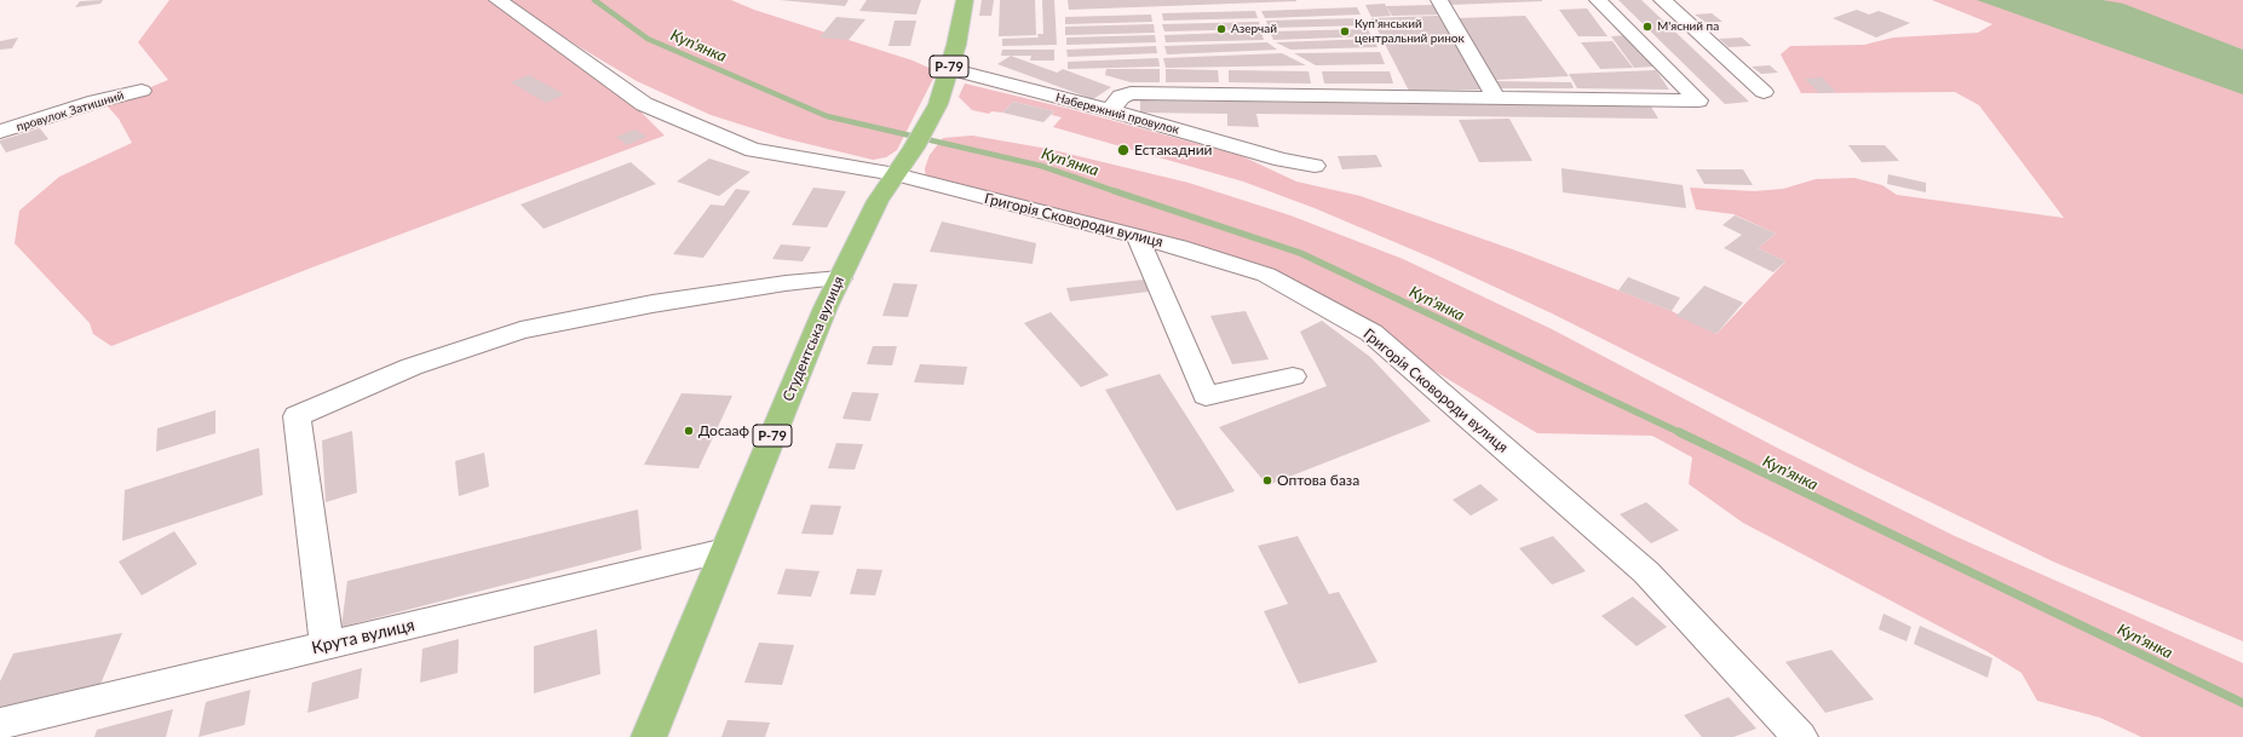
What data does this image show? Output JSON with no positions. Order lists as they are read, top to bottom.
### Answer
{
  "streets": {
    "main road": ["Р-79", "Студентська вулиця"],
    "street": [
      "провулок Затишний",
      "Набережний провулок",
      "Григорія Сковороди вулиця",
      "Крута вулиця"
    ]
  },
  "crossings": [
    ["Набережний провулок", "Студентська вулиця"],
    ["Григорія Сковороди вулиця", "Студентська вулиця"],
    ["Студентська вулиця", "Крута вулиця"]
  ],
  "water": ["Куп'янка"],
  "places": [
    "М'ясний па",
    "Азерчай",
    "Куп'янський центральний ринок",
    "Естакадний",
    "Досааф",
    "Оптова база"
  ]
}
